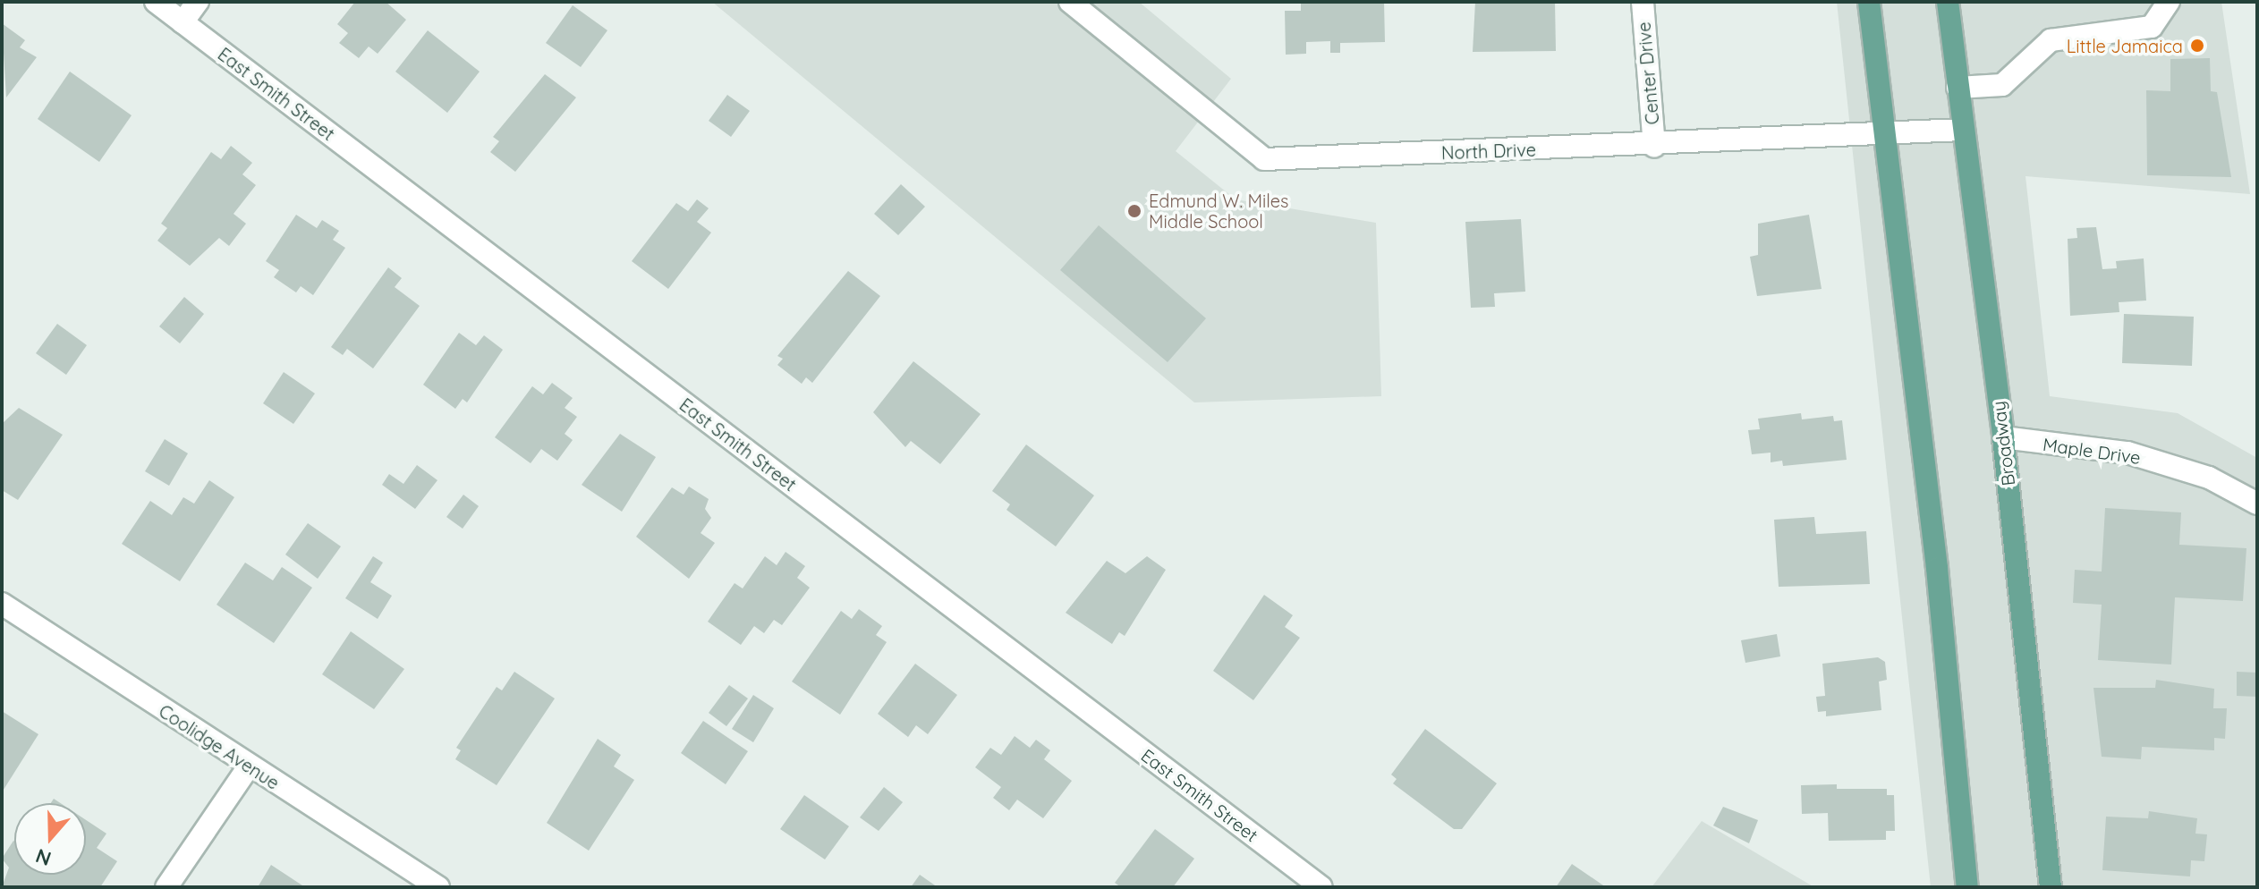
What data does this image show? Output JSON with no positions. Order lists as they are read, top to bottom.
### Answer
{
  "streets": {
    "main road": ["Broadway"],
    "street": [
      "Center Drive",
      "East Smith Street",
      "North Drive",
      "Maple Drive",
      "Coolidge Avenue"
    ]
  },
  "crossings": [
    ["Center Drive", "North Drive"],
    ["North Drive", "Broadway"],
    ["Broadway", "Maple Drive"]
  ],
  "places": ["Little Jamaica", "Edmund W. Miles Middle School"],
  "north": "bottom"
}
